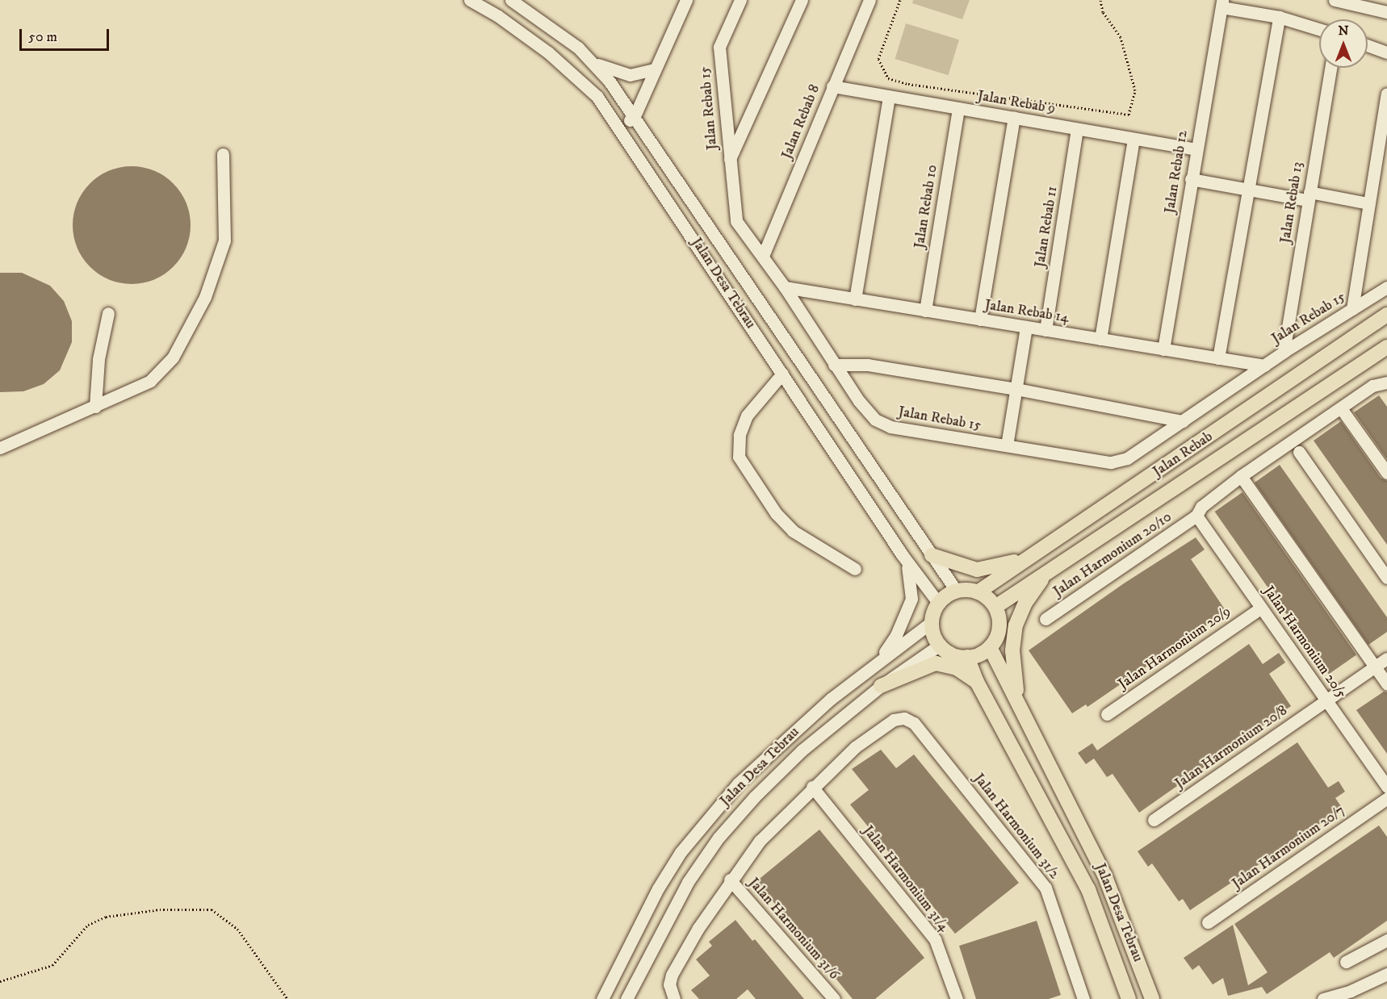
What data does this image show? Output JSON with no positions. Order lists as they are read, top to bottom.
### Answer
{
  "streets": {
    "main road": ["Jalan Desa Tebrau", "Jalan Rebab"],
    "street": [
      "Jalan Rebab 9",
      "Jalan Rebab 15",
      "Jalan Rebab 8",
      "Jalan Rebab 12",
      "Jalan Rebab 13",
      "Jalan Rebab 10",
      "Jalan Rebab 11",
      "Jalan Rebab 14",
      "Jalan Harmonium 20/10",
      "Jalan Harmonium 20/5",
      "Jalan Harmonium 20/9",
      "Jalan Harmonium 20/8",
      "Jalan Harmonium 31/2",
      "Jalan Harmonium 20/7",
      "Jalan Harmonium 31/4",
      "Jalan Harmonium 31/6"
    ]
  },
  "crossings": [
    ["Jalan Rebab 9", "Jalan Rebab 8"],
    ["Jalan Rebab 9", "Jalan Rebab 12"],
    ["Jalan Rebab 9", "Jalan Rebab 10"],
    ["Jalan Rebab 9", "Jalan Rebab 11"],
    ["Jalan Rebab 15", "Jalan Rebab 8"],
    ["Jalan Rebab 15", "Jalan Rebab 13"],
    ["Jalan Rebab 15", "Jalan Rebab 14"],
    ["Jalan Rebab 12", "Jalan Rebab 14"],
    ["Jalan Rebab 10", "Jalan Rebab 14"],
    ["Jalan Rebab 11", "Jalan Rebab 14"],
    ["Jalan Desa Tebrau", "Jalan Rebab"],
    ["Jalan Harmonium 20/10", "Jalan Harmonium 20/5"],
    ["Jalan Harmonium 20/5", "Jalan Harmonium 20/9"],
    ["Jalan Harmonium 20/5", "Jalan Harmonium 20/8"],
    ["Jalan Harmonium 31/2", "Jalan Harmonium 31/4"]
  ],
  "scale_bar": "50 m",
  "north": "top"
}
